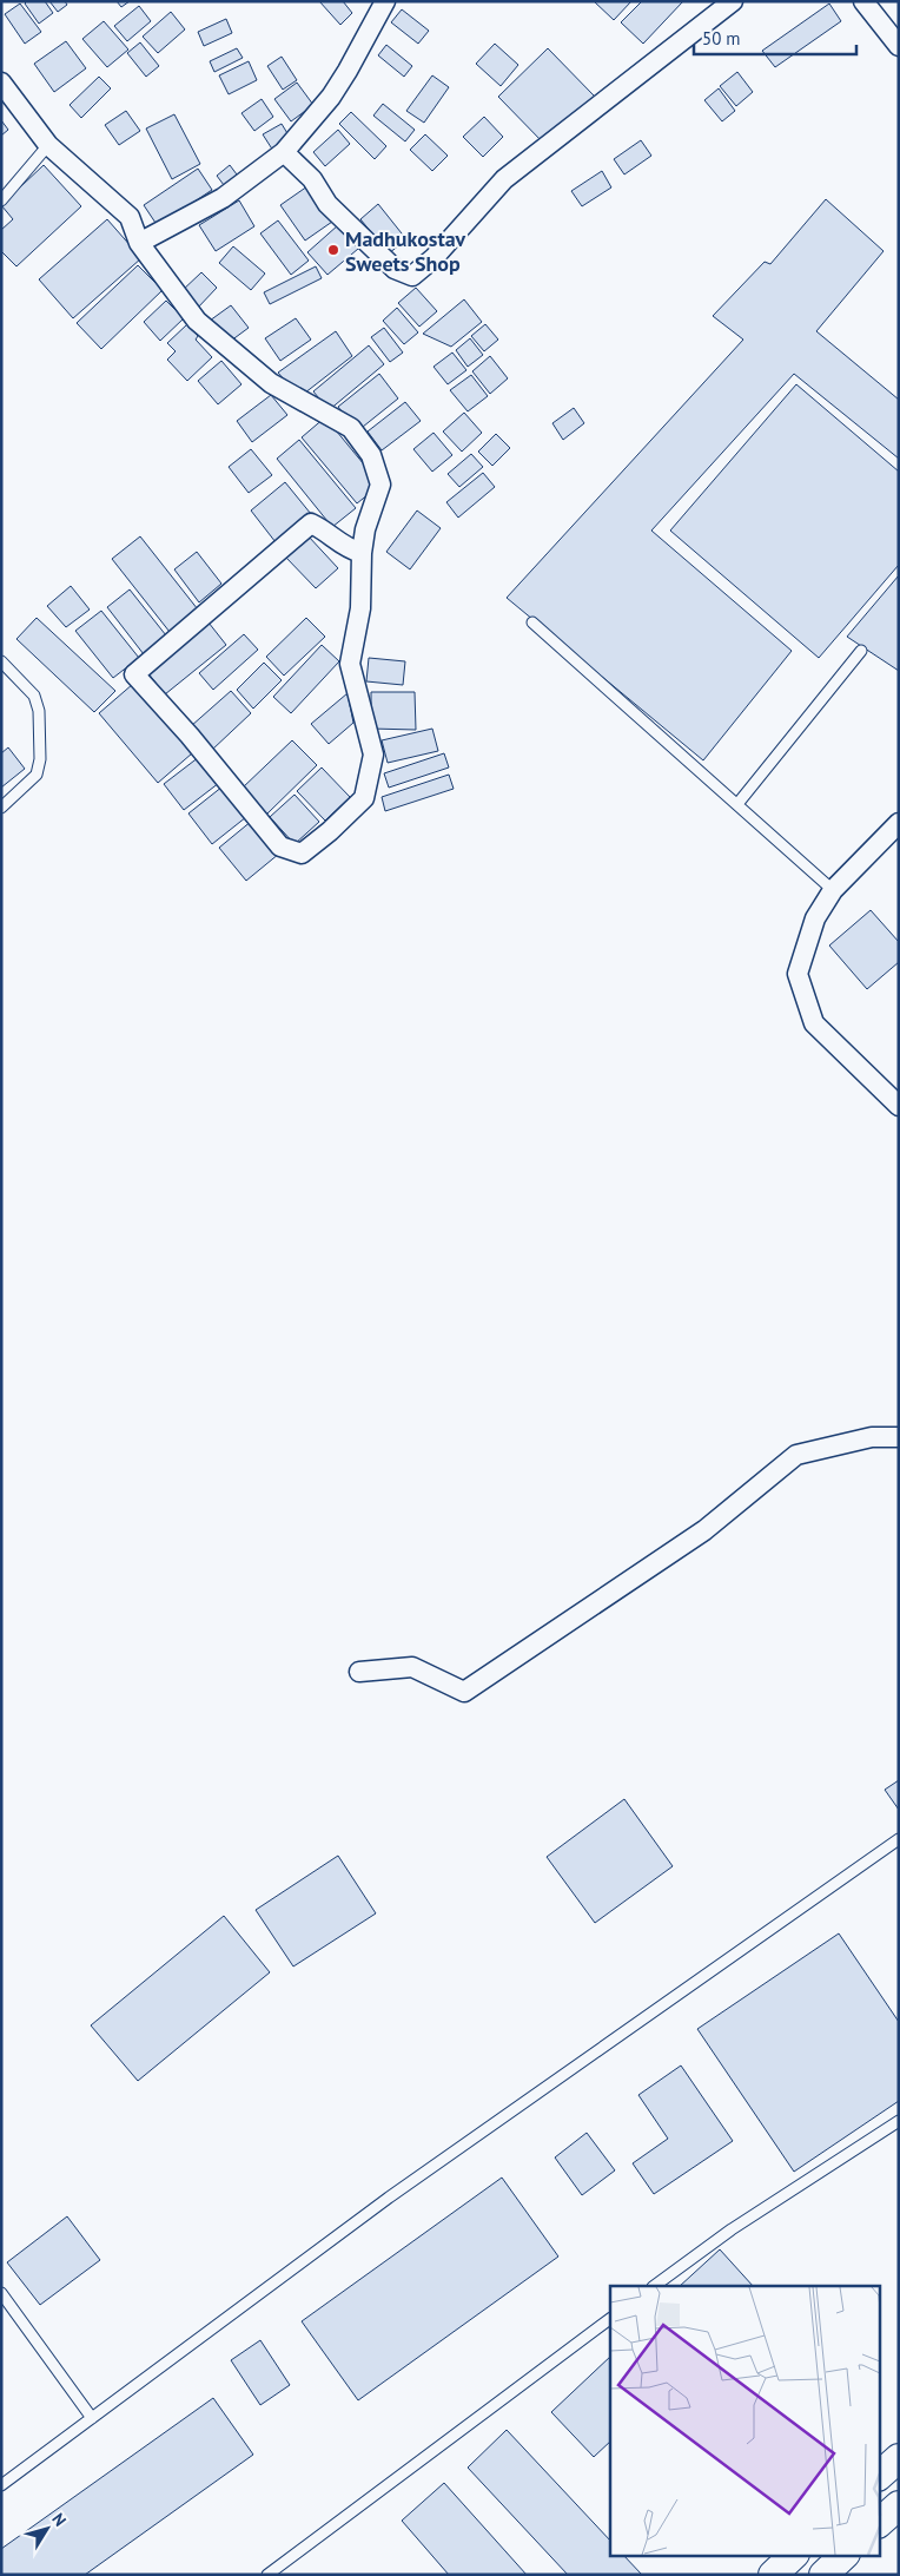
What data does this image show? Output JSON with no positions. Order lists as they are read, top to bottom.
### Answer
{
  "places": ["Madhukostav Sweets Shop"],
  "scale_bar": "50 m",
  "north": "top right"
}
